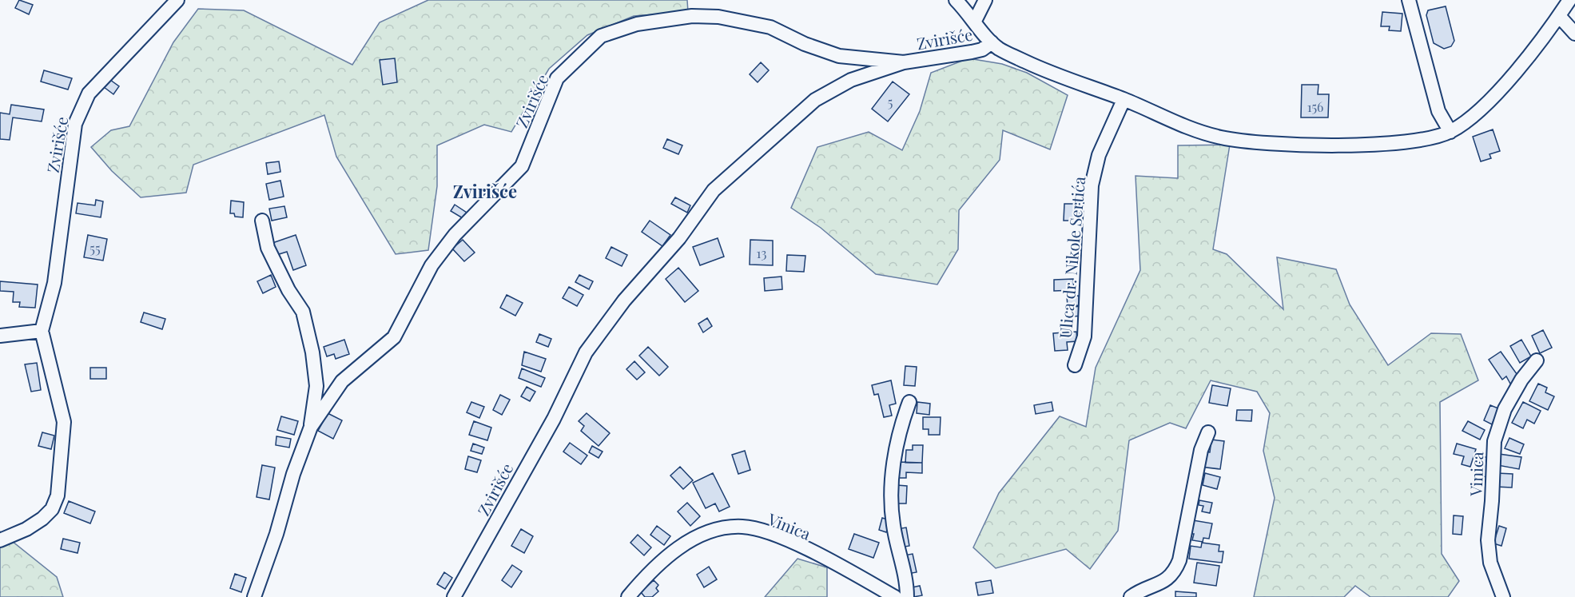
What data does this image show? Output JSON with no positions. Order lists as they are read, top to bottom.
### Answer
{
  "streets": {
    "street": ["Zvirišće", "Ulica dr. Nikole Sertića", "Vinica"]
  },
  "districts": ["Zvirišće"],
  "house_numbers": [
    "5",
    "156",
    "55",
    "13"
  ]
}
